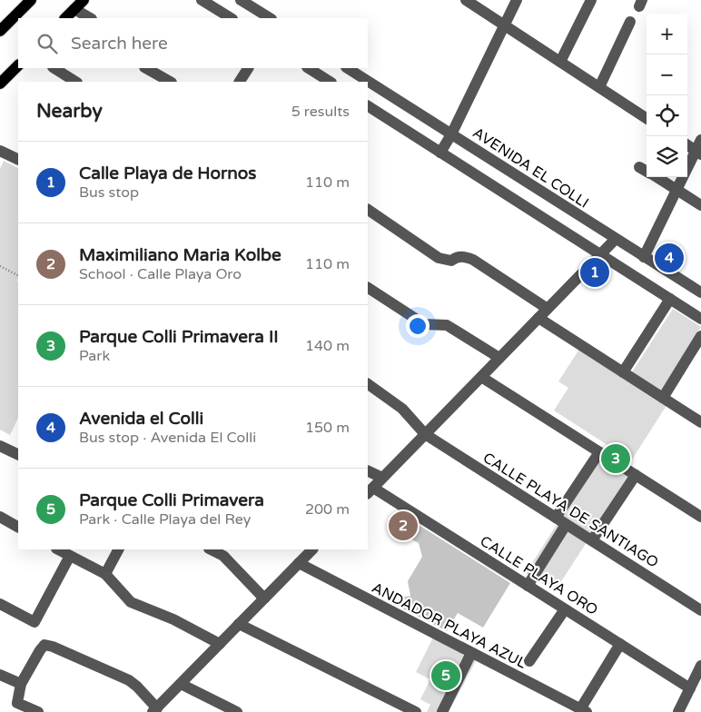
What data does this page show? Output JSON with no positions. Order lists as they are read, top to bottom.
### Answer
{
  "streets": {
    "street": [
      "AVENIDA EL COLLI",
      "CALLE PLAYA DE SANTIAGO",
      "CALLE PLAYA ORO",
      "ANDADOR PLAYA AZUL"
    ]
  },
  "page": {
    "map_buttons": ["+", "−"],
    "search": "Search here",
    "heading": ["Nearby", "5 results"],
    "list": [
      {
        "mark": "1",
        "name": "Calle Playa de Hornos",
        "note": "Bus stop",
        "value": "110 m"
      },
      {
        "mark": "2",
        "name": "Maximiliano Maria Kolbe",
        "note": "School · Calle Playa Oro",
        "value": "110 m"
      },
      {
        "mark": "3",
        "name": "Parque Colli Primavera II",
        "note": "Park",
        "value": "140 m"
      },
      {
        "mark": "4",
        "name": "Avenida el Colli",
        "note": "Bus stop · Avenida El Colli",
        "value": "150 m"
      },
      {
        "mark": "5",
        "name": "Parque Colli Primavera",
        "note": "Park · Calle Playa del Rey",
        "value": "200 m"
      }
    ],
    "pins": [
      "4",
      "1",
      "3",
      "2",
      "5"
    ]
  }
}
